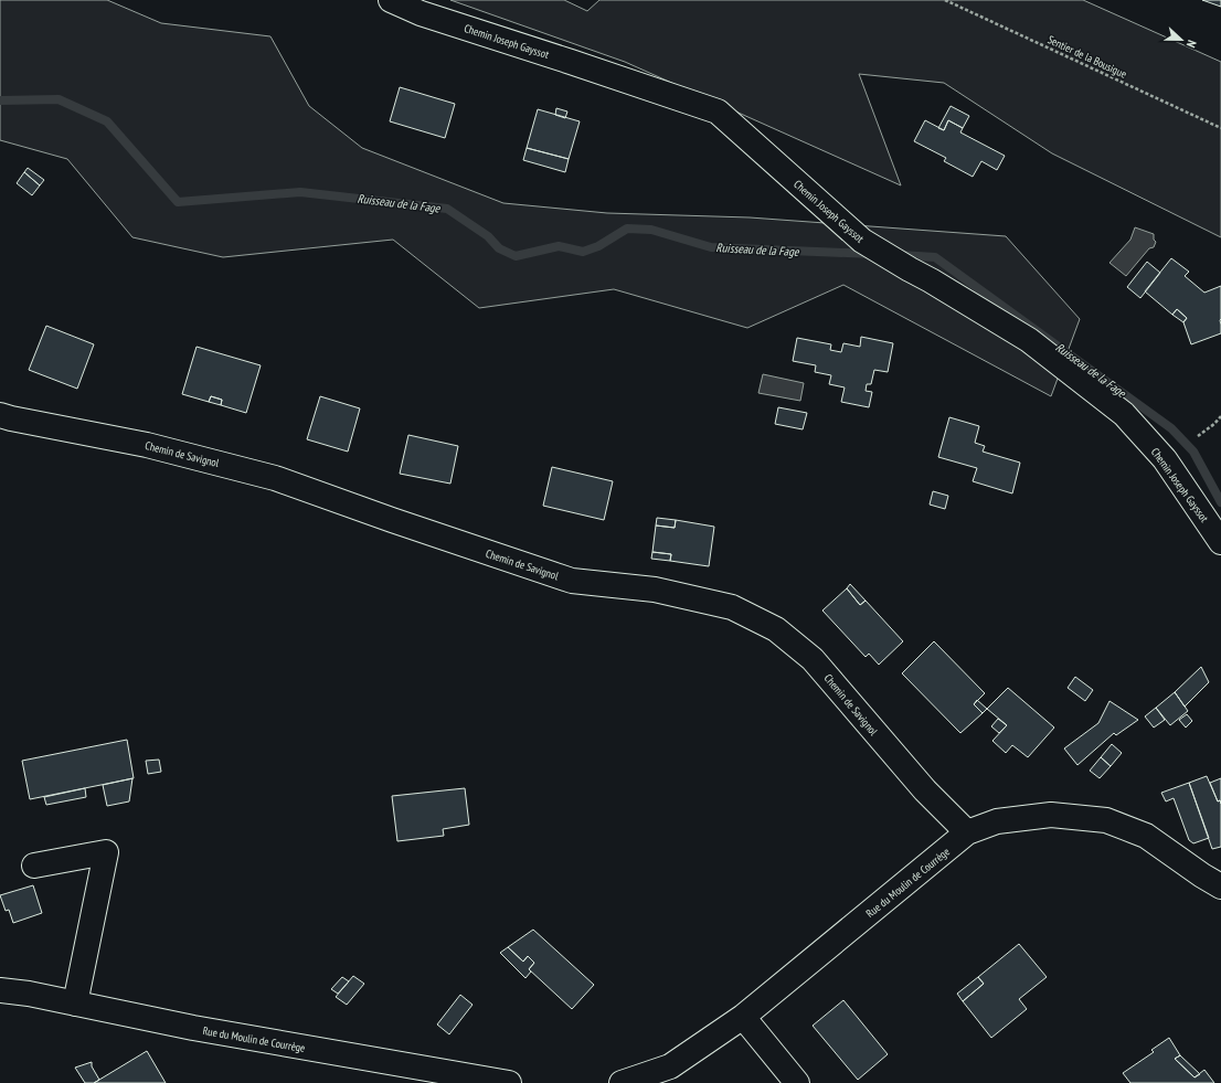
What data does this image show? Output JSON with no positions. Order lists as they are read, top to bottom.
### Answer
{
  "streets": {
    "street": ["Chemin Joseph Gayssot", "Chemin de Savignol", "Rue du Moulin de Courrège"],
    "path": ["Sentier de la Bousigue"]
  },
  "crossings": [
    ["Chemin de Savignol", "Rue du Moulin de Courrège"]
  ],
  "water": ["Ruisseau de la Fage"],
  "north": "right"
}
